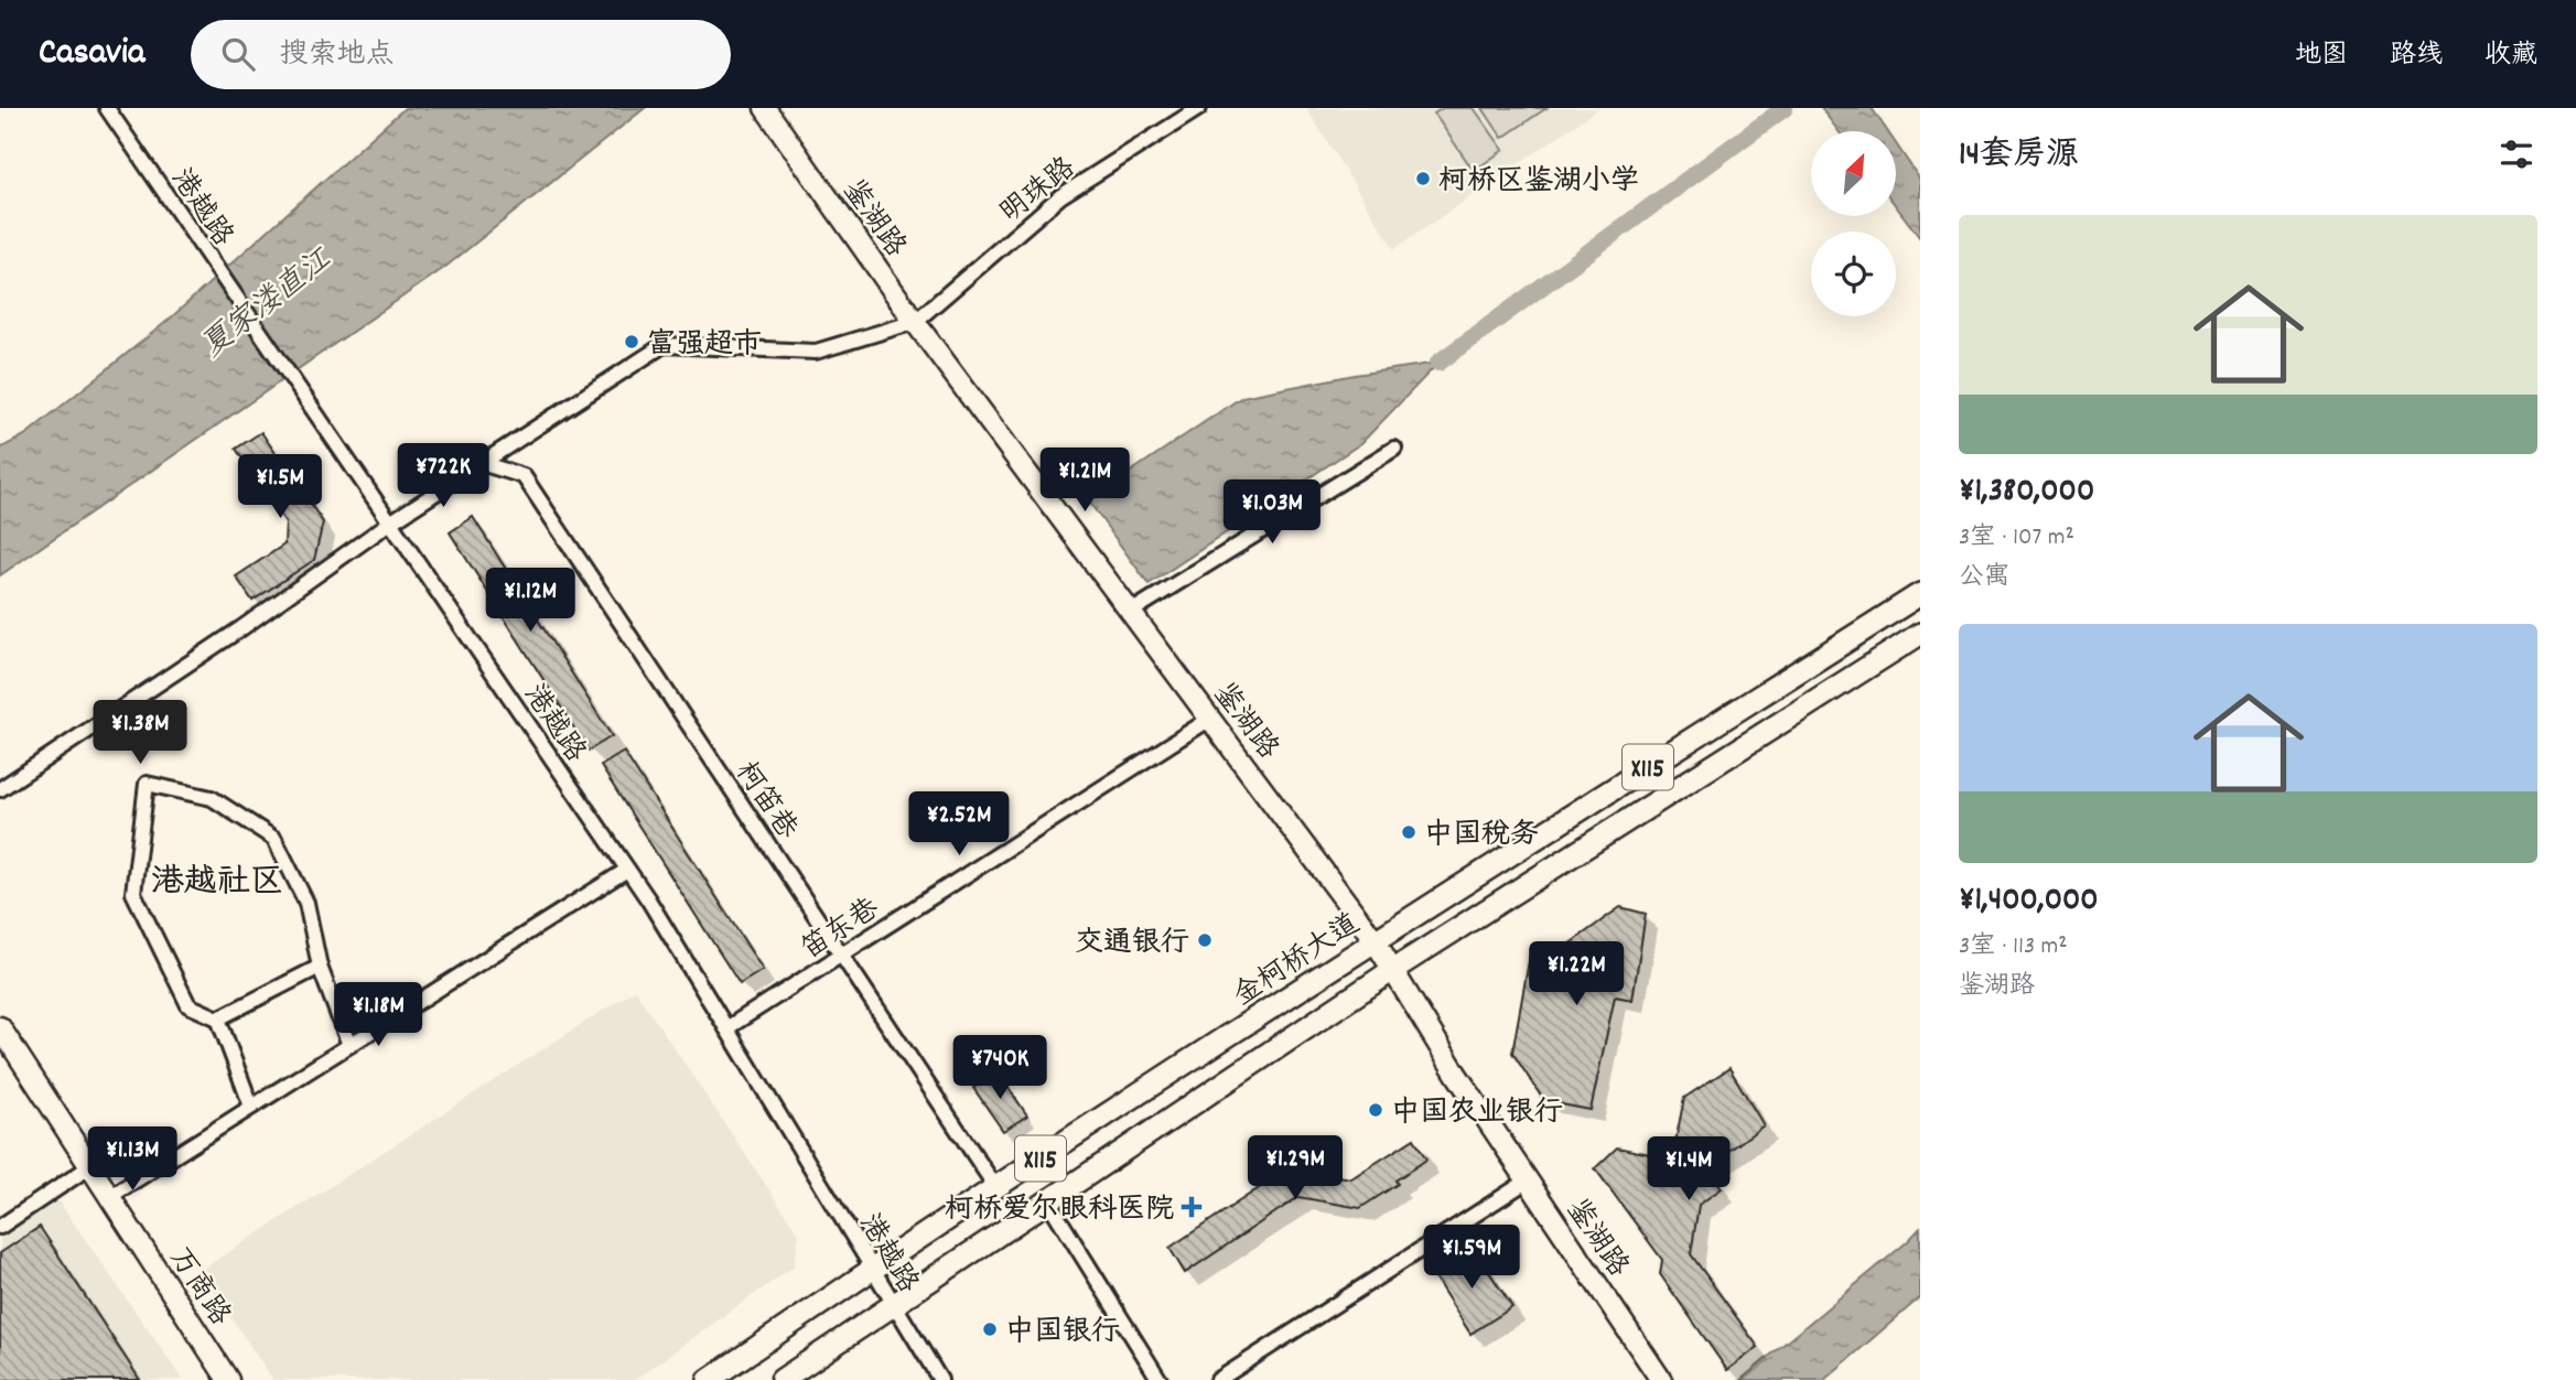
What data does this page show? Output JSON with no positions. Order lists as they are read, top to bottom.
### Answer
{
  "streets": {
    "main road": ["X115", "金柯桥大道"],
    "street": [
      "明珠路",
      "港越路",
      "鉴湖路",
      "柯笛巷",
      "笛东巷",
      "万商路"
    ]
  },
  "crossings": [
    ["明珠路", "鉴湖路"],
    ["港越路", "X115"],
    ["港越路", "笛东巷"],
    ["港越路", "金柯桥大道"],
    ["鉴湖路", "X115"],
    ["鉴湖路", "笛东巷"],
    ["鉴湖路", "金柯桥大道"],
    ["柯笛巷", "笛东巷"],
    ["柯笛巷", "金柯桥大道"]
  ],
  "districts": ["港越社区"],
  "water": ["夏家溇直江"],
  "places": {
    "other": [
      "柯桥区鉴湖小学",
      "富强超市",
      "中国税务",
      "交通银行",
      "中国农业银行",
      "中国银行"
    ],
    "health": ["柯桥爱尔眼科医院"]
  },
  "north": "top right",
  "page": {
    "header": "Casavia",
    "search": "搜索地点",
    "nav": ["地图", "路线", "收藏"],
    "heading": "14套房源",
    "list": [
      {
        "name": "¥1,380,000",
        "note": "3室 · 107 m² · 公寓"
      },
      {
        "name": "¥1,400,000",
        "note": "3室 · 113 m² · 鉴湖路"
      }
    ],
    "price": [
      "¥722K",
      "¥1.21M",
      "¥1.5M",
      "¥1.03M",
      "¥1.12M",
      "¥1.38M",
      "¥2.52M",
      "¥1.22M",
      "¥1.18M",
      "¥740K",
      "¥1.13M",
      "¥1.29M",
      "¥1.4M",
      "¥1.59M"
    ]
  }
}
